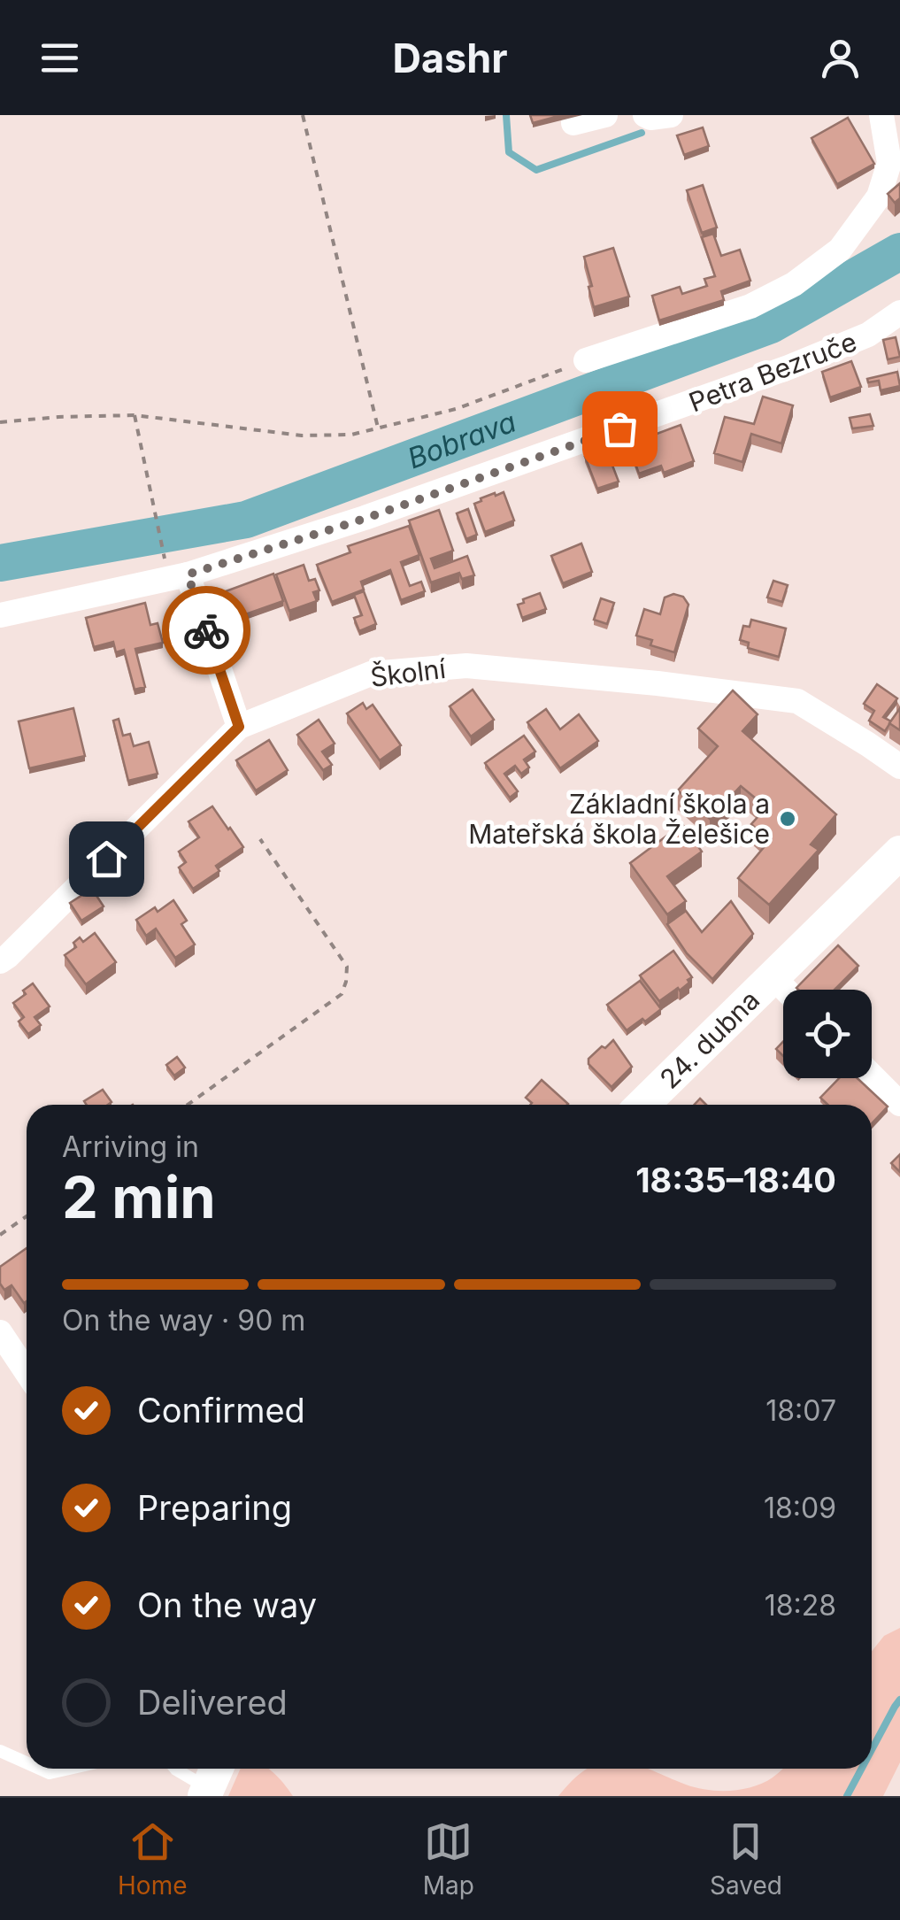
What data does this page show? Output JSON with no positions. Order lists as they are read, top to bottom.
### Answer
{
  "streets": {
    "main road": ["24. dubna"],
    "street": ["Petra Bezruče", "Školní"]
  },
  "water": ["Bobrava"],
  "places": ["Základní škola a Mateřská škola Želešice"],
  "page": {
    "header": "Dashr",
    "heading": ["2 min", "Arriving in", "18:35–18:40"],
    "bar": "On the way · 90 m",
    "list": [
      ["Confirmed", "18:07"],
      ["Preparing", "18:09"],
      ["On the way", "18:28"],
      "Delivered"
    ],
    "tabs": ["Home", "Map", "Saved"]
  }
}
